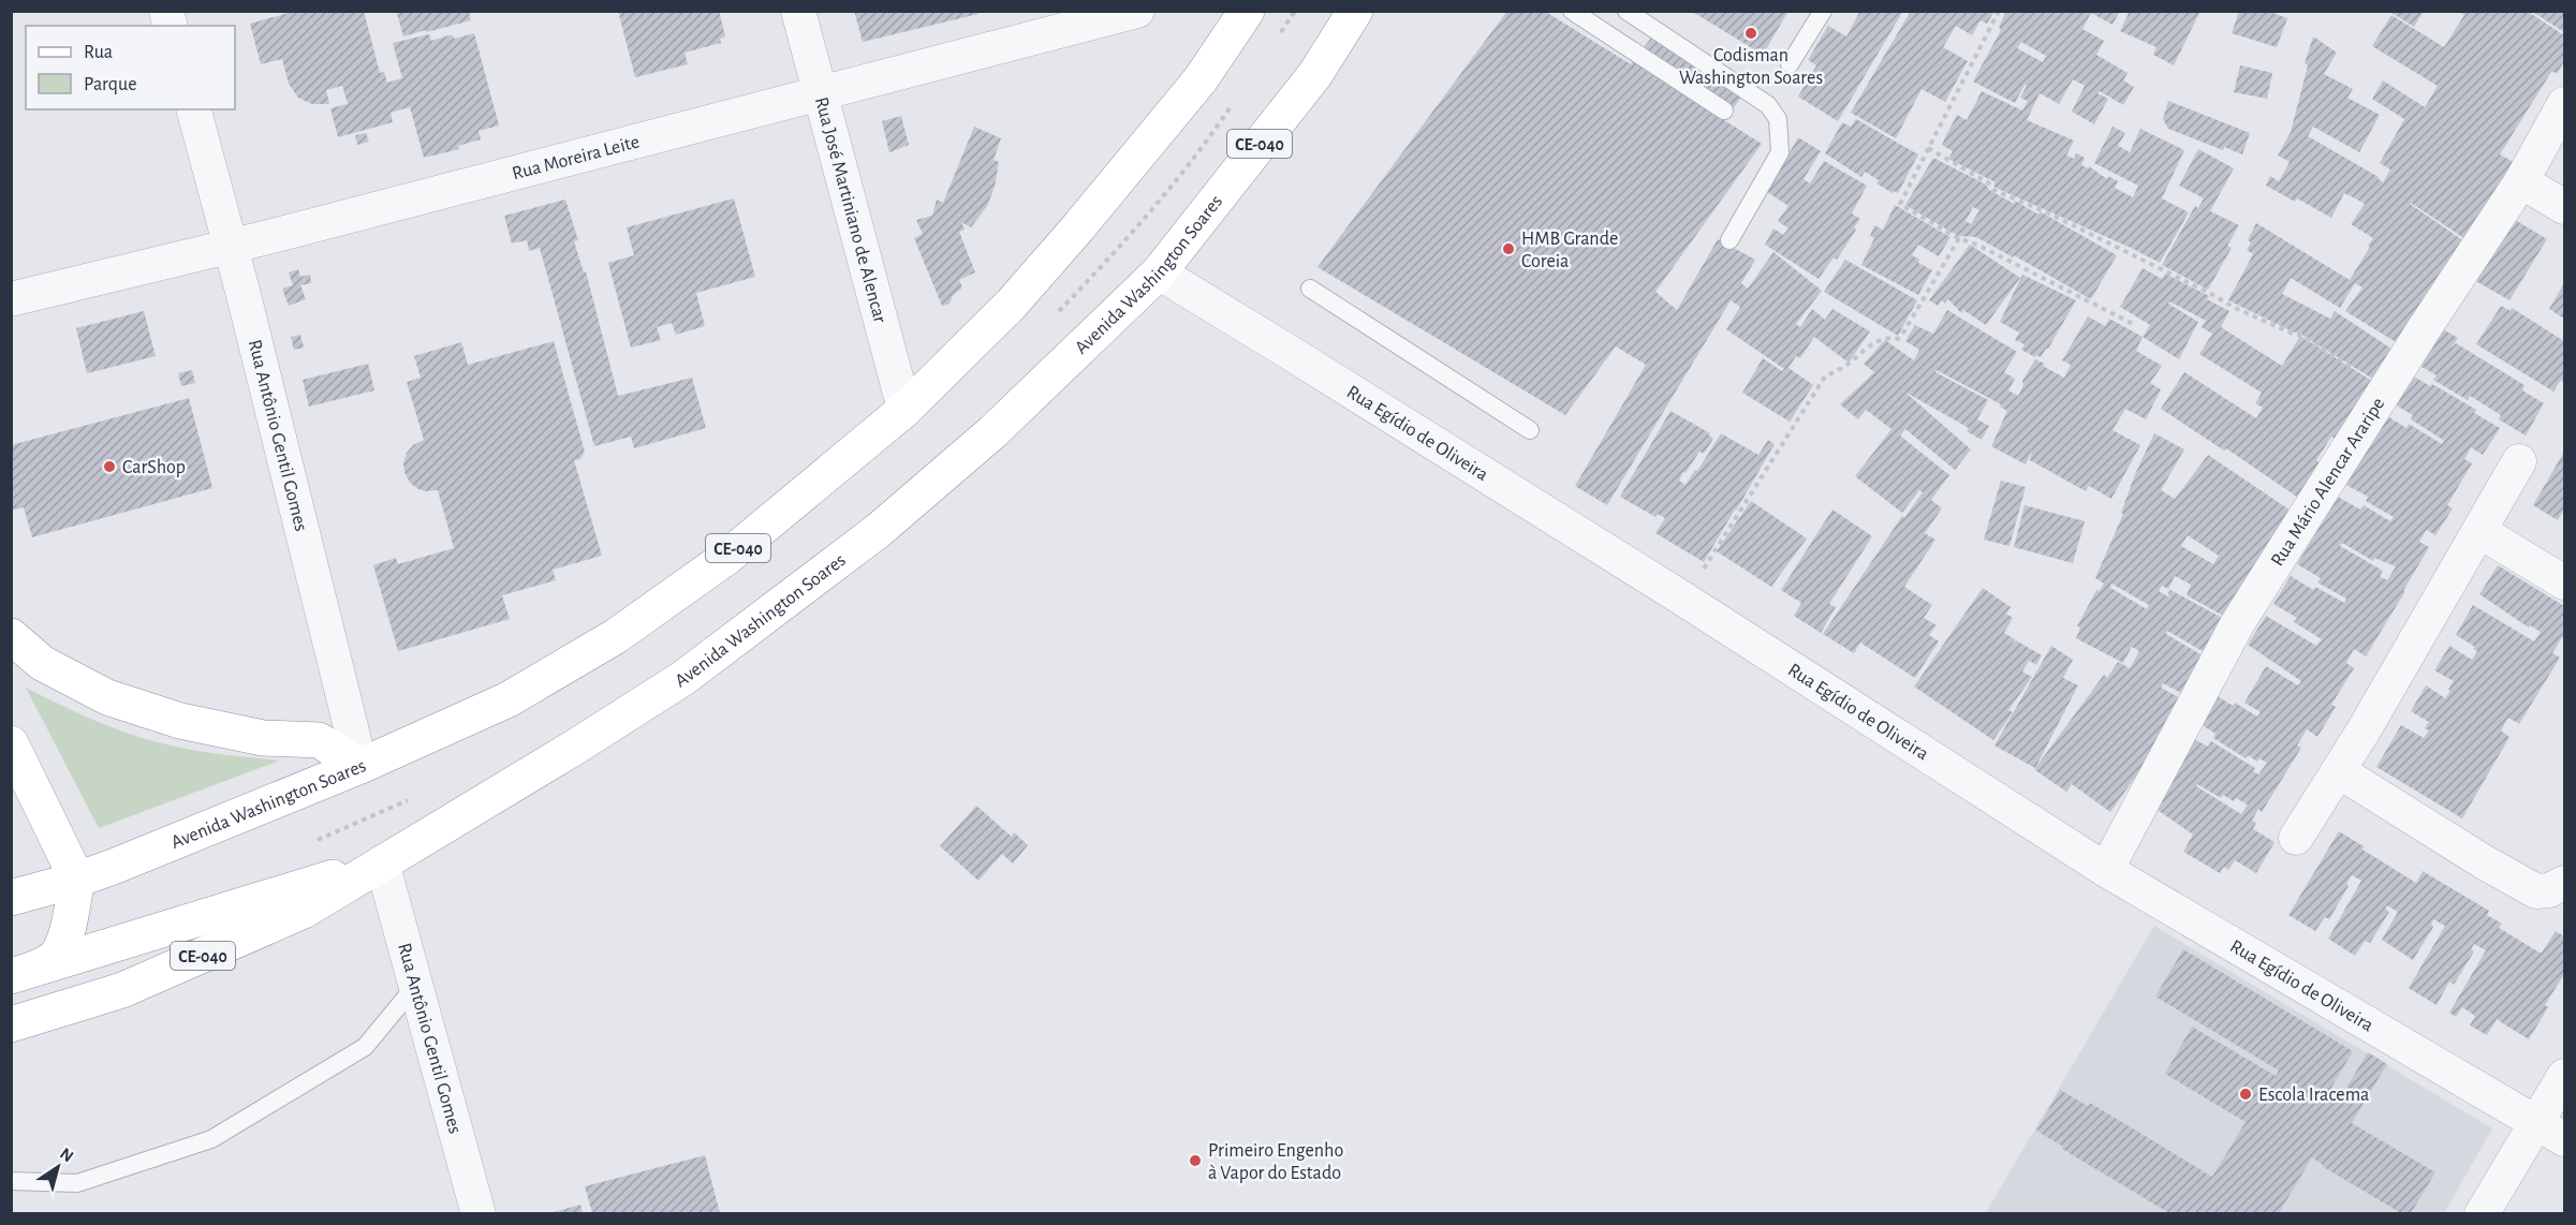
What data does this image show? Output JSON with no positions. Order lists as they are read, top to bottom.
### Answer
{
  "streets": {
    "main road": ["CE-040", "Avenida Washington Soares"],
    "street": [
      "Rua Moreira Leite",
      "Rua José Martiniano de Alencar",
      "Rua Egídio de Oliveira",
      "Rua Antônio Gentil Gomes",
      "Rua Mário Alencar Araripe"
    ]
  },
  "crossings": [
    ["Rua Moreira Leite", "Rua José Martiniano de Alencar"],
    ["Rua Moreira Leite", "Rua Antônio Gentil Gomes"],
    ["Rua José Martiniano de Alencar", "Avenida Washington Soares"],
    ["Avenida Washington Soares", "Rua Egídio de Oliveira"],
    ["Avenida Washington Soares", "Rua Antônio Gentil Gomes"],
    ["Rua Egídio de Oliveira", "Rua Mário Alencar Araripe"]
  ],
  "places": [
    "Codisman Washington Soares",
    "HMB Grande Coreia",
    "CarShop",
    "Escola Iracema",
    "Primeiro Engenho à Vapor do Estado"
  ],
  "legend": ["Rua", "Parque"],
  "north": "top right"
}
